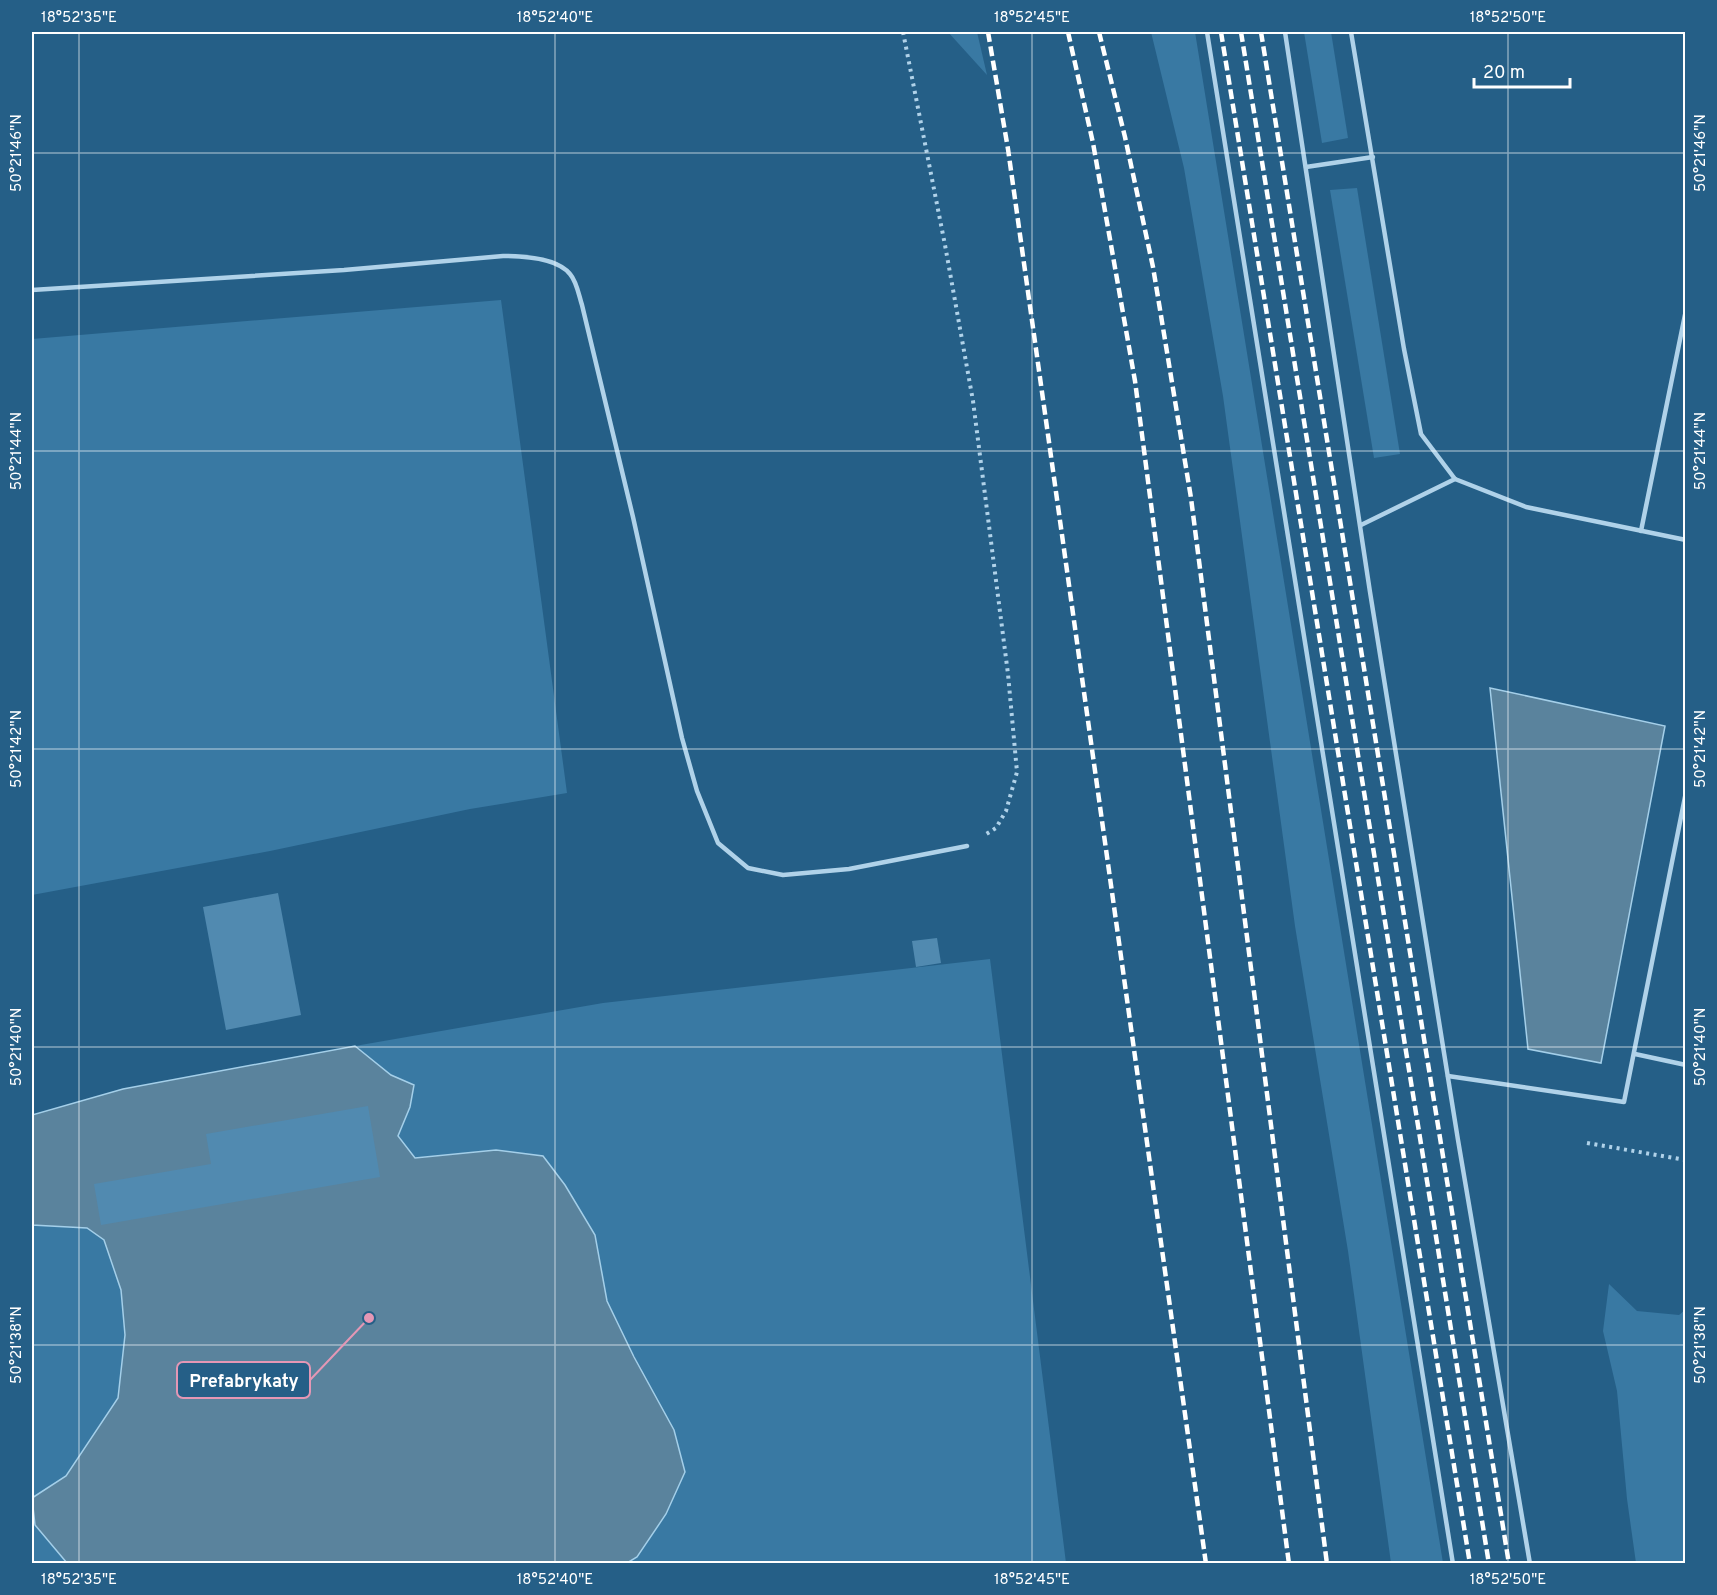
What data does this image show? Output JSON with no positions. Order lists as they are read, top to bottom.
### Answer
{
  "places": ["Prefabrykaty"],
  "scale_bar": "20 m",
  "coordinates": [
    "18°52'35\"E",
    "18°52'40\"E",
    "18°52'45\"E",
    "18°52'50\"E",
    "50°21'46\"N",
    "50°21'44\"N",
    "50°21'42\"N",
    "50°21'40\"N",
    "50°21'38\"N"
  ]
}
